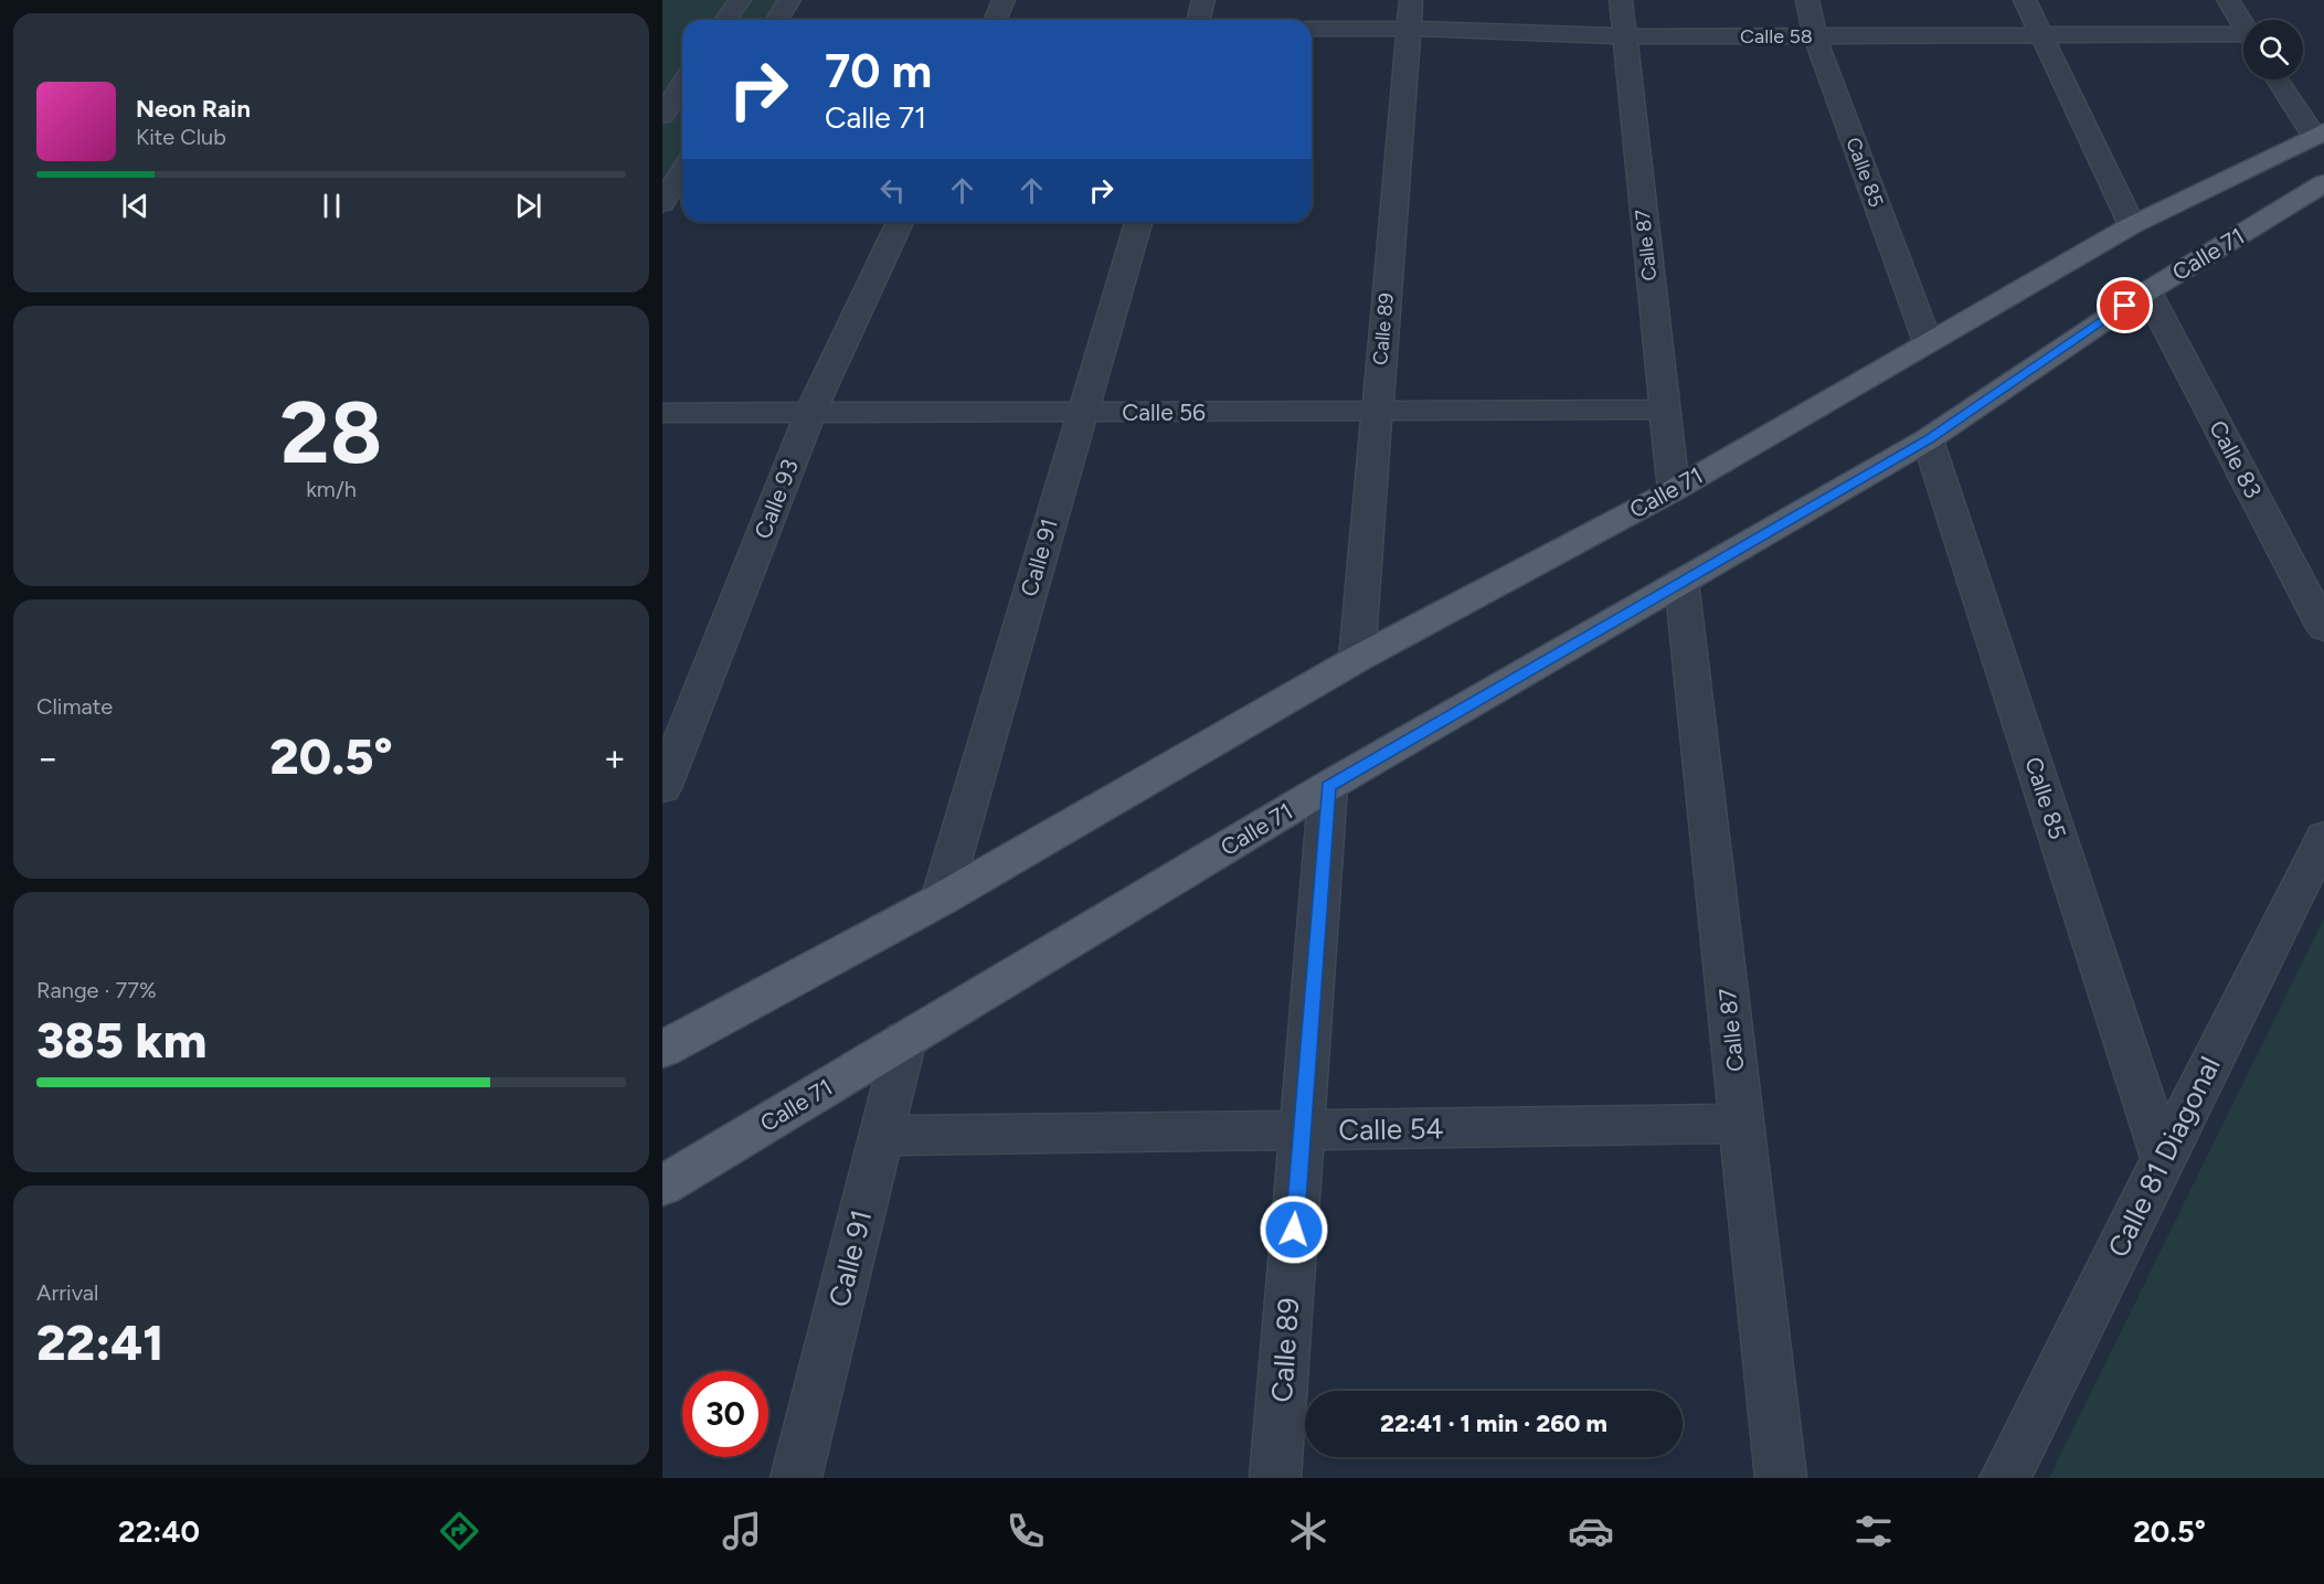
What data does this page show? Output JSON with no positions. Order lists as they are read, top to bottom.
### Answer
{
  "streets": {
    "main road": ["Calle 71"],
    "street": [
      "Calle 58",
      "Calle 85",
      "Calle 87",
      "Calle 89",
      "Calle 56",
      "Calle 83",
      "Calle 93",
      "Calle 91",
      "Calle 54",
      "Calle 81 Diagonal"
    ]
  },
  "crossings": [
    ["Calle 58", "Calle 85"],
    ["Calle 58", "Calle 87"],
    ["Calle 58", "Calle 89"],
    ["Calle 85", "Calle 71"],
    ["Calle 85", "Calle 81 Diagonal"],
    ["Calle 87", "Calle 71"],
    ["Calle 87", "Calle 56"],
    ["Calle 87", "Calle 54"],
    ["Calle 71", "Calle 89"],
    ["Calle 71", "Calle 83"],
    ["Calle 71", "Calle 91"],
    ["Calle 89", "Calle 56"],
    ["Calle 89", "Calle 54"],
    ["Calle 56", "Calle 93"],
    ["Calle 56", "Calle 91"],
    ["Calle 91", "Calle 54"]
  ],
  "page": {
    "turn": ["70 m", "Calle 71"],
    "song": ["Neon Rain", "Kite Club"],
    "tile": [
      ["28", "km/h"],
      "Climate",
      ["Range · 77%", "385 km"],
      ["Arrival", "22:41"]
    ],
    "heat": ["−", "20.5°", "+"],
    "limit": "30",
    "trip": "22:41 · 1 min · 260 m",
    "tabs": ["22:40", "20.5°"]
  }
}
